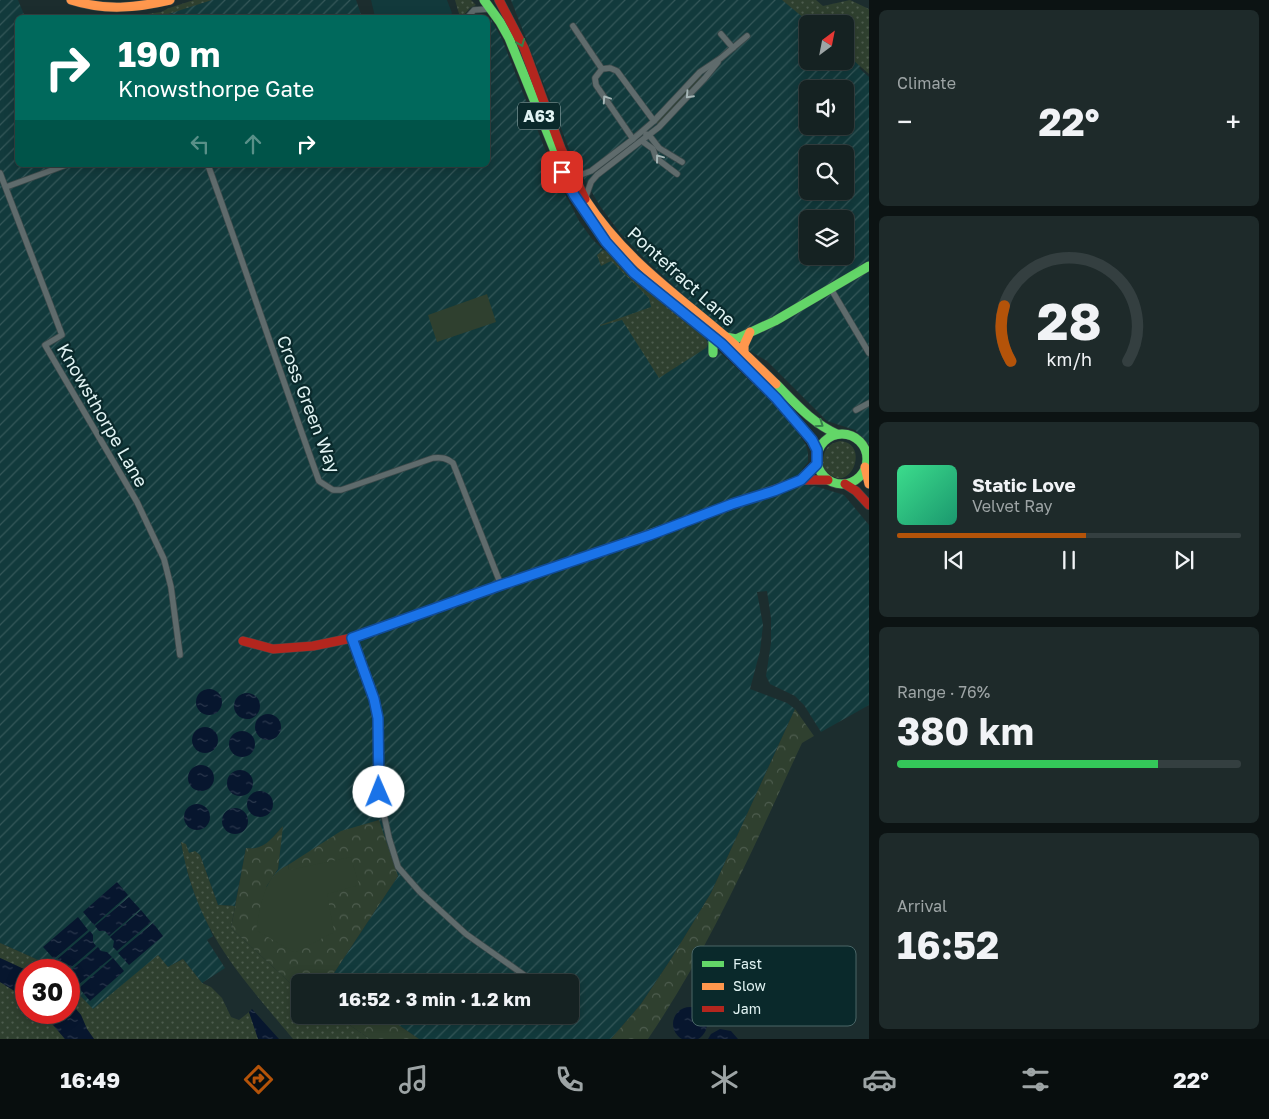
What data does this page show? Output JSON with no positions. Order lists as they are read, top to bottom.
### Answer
{
  "streets": {
    "main road": ["A63", "Pontefract Lane"],
    "street": ["Cross Green Way", "Knowsthorpe Lane"]
  },
  "crossings": [
    ["A63", "Pontefract Lane"]
  ],
  "legend": ["Fast", "Slow", "Jam"],
  "north": "top right",
  "page": {
    "tile": [
      "Climate",
      ["Range · 76%", "380 km"],
      ["Arrival", "16:52"]
    ],
    "turn": ["190 m", "Knowsthorpe Gate"],
    "heat": ["−", "22°", "+"],
    "song": ["Static Love", "Velvet Ray"],
    "limit": "30",
    "trip": "16:52 · 3 min · 1.2 km",
    "tabs": ["16:49", "22°"],
    "gauge": ["28", "km/h"]
  }
}
